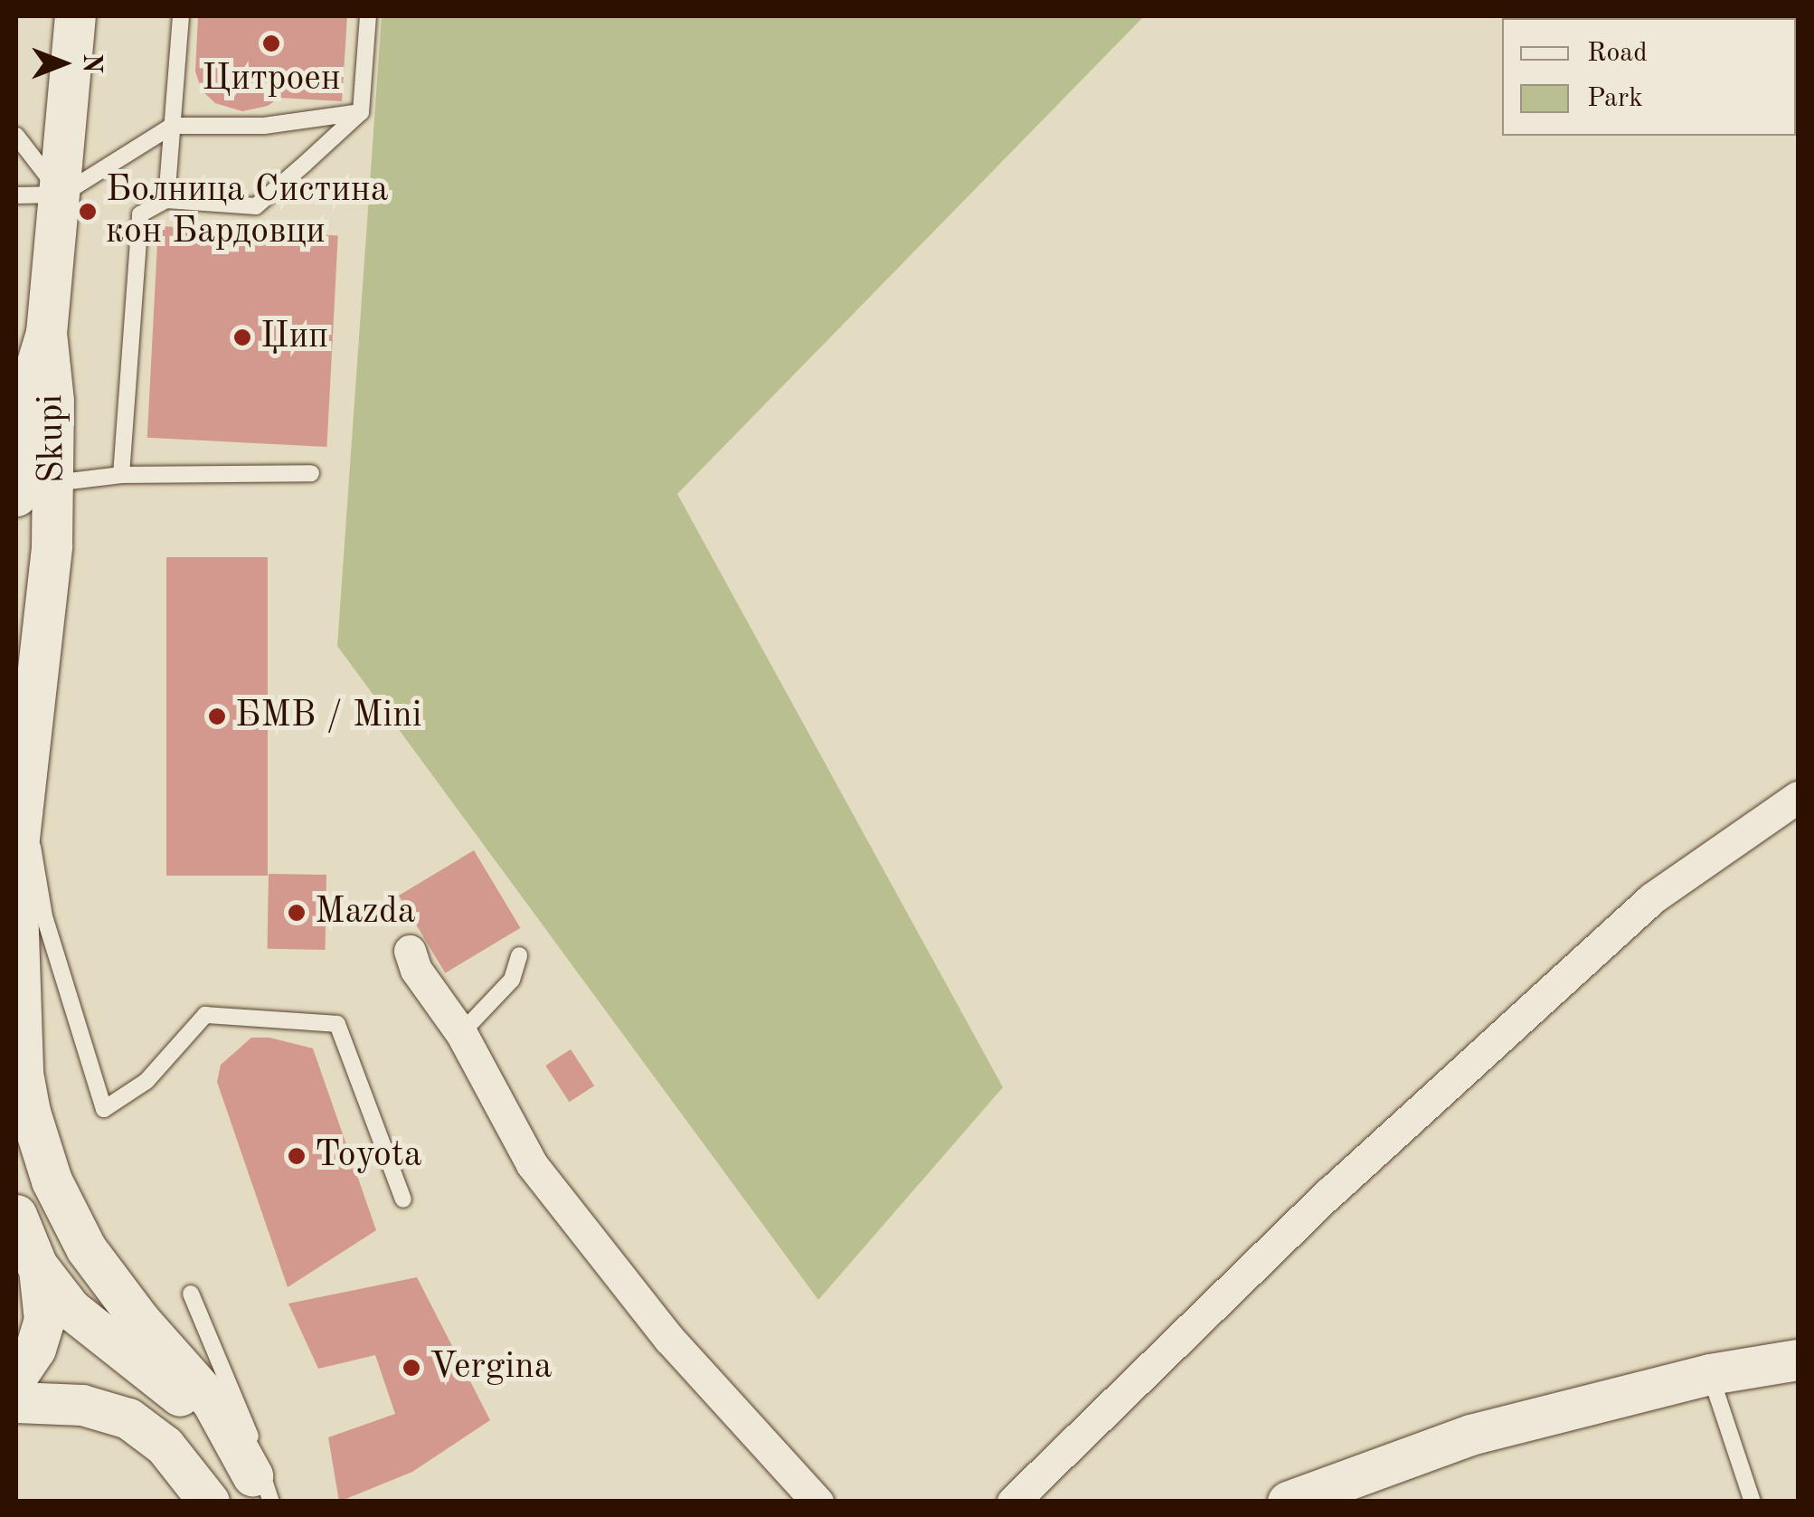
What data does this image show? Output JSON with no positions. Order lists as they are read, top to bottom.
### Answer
{
  "streets": {
    "street": ["Skupi"]
  },
  "places": [
    "Цитроен",
    "Болница Систина кон Бардовци",
    "Џип",
    "БМВ / Mini",
    "Mazda",
    "Toyota",
    "Vergina"
  ],
  "legend": ["Road", "Park"],
  "north": "right"
}
